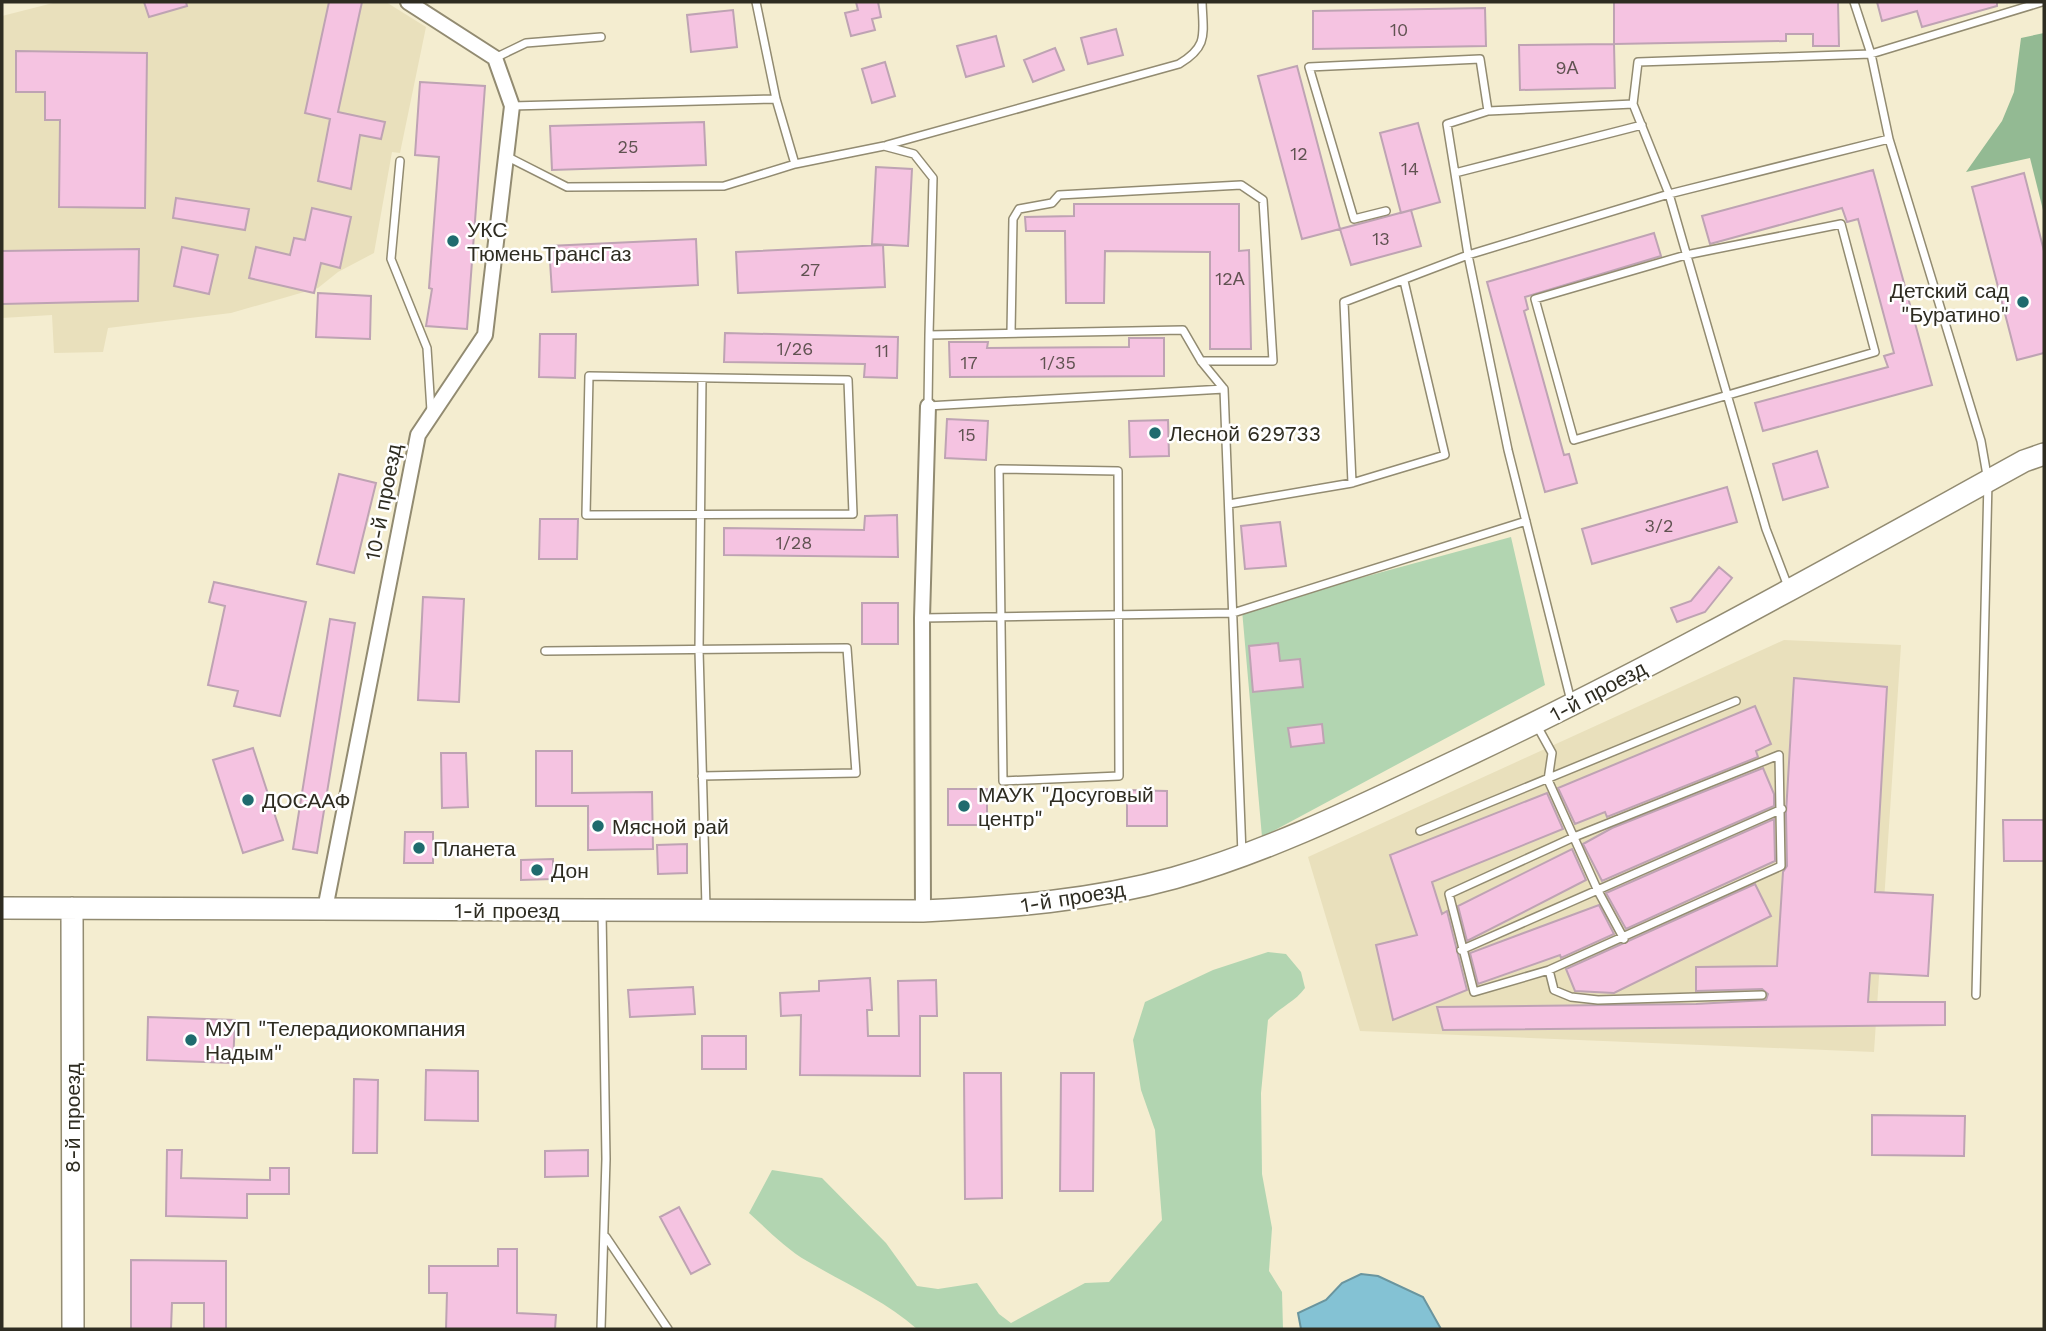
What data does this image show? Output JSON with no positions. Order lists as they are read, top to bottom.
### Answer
{
  "streets": {
    "street": ["10-й проезд", "1-й проезд", "8-й проезд"]
  },
  "crossings": [
    ["10-й проезд", "1-й проезд"],
    ["1-й проезд", "8-й проезд"]
  ],
  "places": [
    "УКС ТюменьТрансГаз",
    "Детский сад \"Буратино\"",
    "Лесной 629733",
    "ДОСААФ",
    "МАУК \"Досуговый центр\"",
    "Мясной рай",
    "Планета",
    "Дон",
    "МУП \"Телерадиокомпания Надым\""
  ],
  "house_numbers": [
    "10",
    "9А",
    "25",
    "12",
    "14",
    "13",
    "27",
    "12А",
    "1/26",
    "11",
    "17",
    "1/35",
    "15",
    "3/2",
    "1/28"
  ]
}
